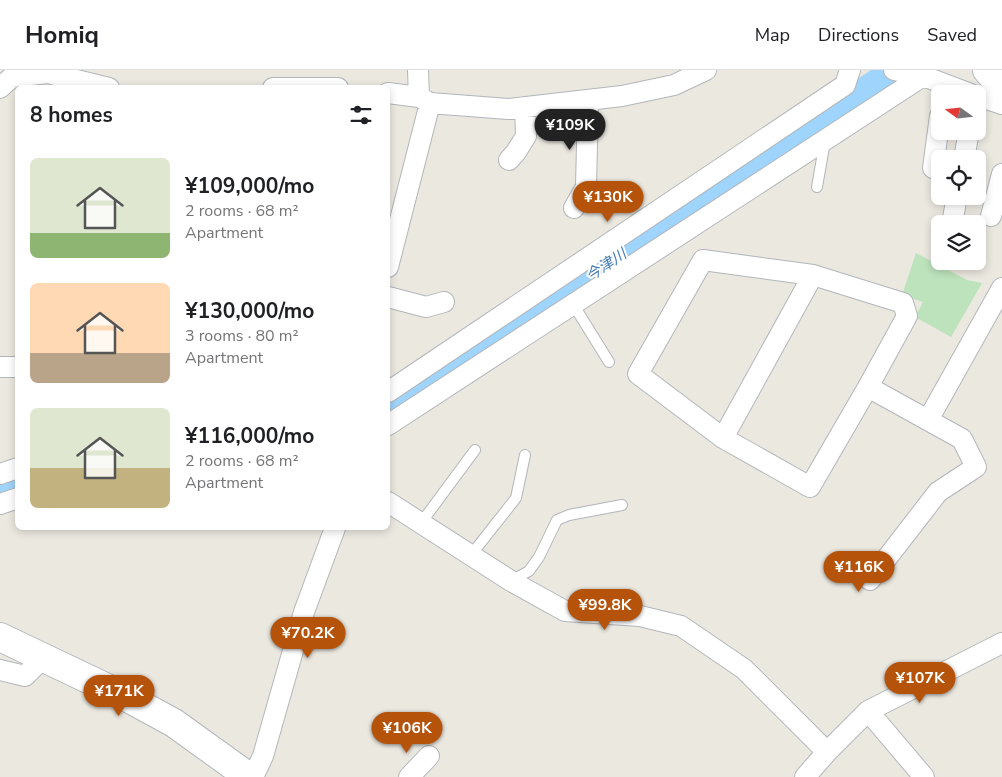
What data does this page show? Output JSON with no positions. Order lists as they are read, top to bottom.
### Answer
{
  "water": ["今津川"],
  "north": "left",
  "page": {
    "header": "Homiq",
    "nav": ["Map", "Directions", "Saved"],
    "heading": "8 homes",
    "price": [
      "¥109K",
      "¥130K",
      "¥116K",
      "¥99.8K",
      "¥70.2K",
      "¥107K",
      "¥171K",
      "¥106K"
    ],
    "list": [
      {
        "name": "¥109,000/mo",
        "note": "2 rooms · 68 m² · Apartment"
      },
      {
        "name": "¥130,000/mo",
        "note": "3 rooms · 80 m² · Apartment"
      },
      {
        "name": "¥116,000/mo",
        "note": "2 rooms · 68 m² · Apartment"
      }
    ]
  }
}
